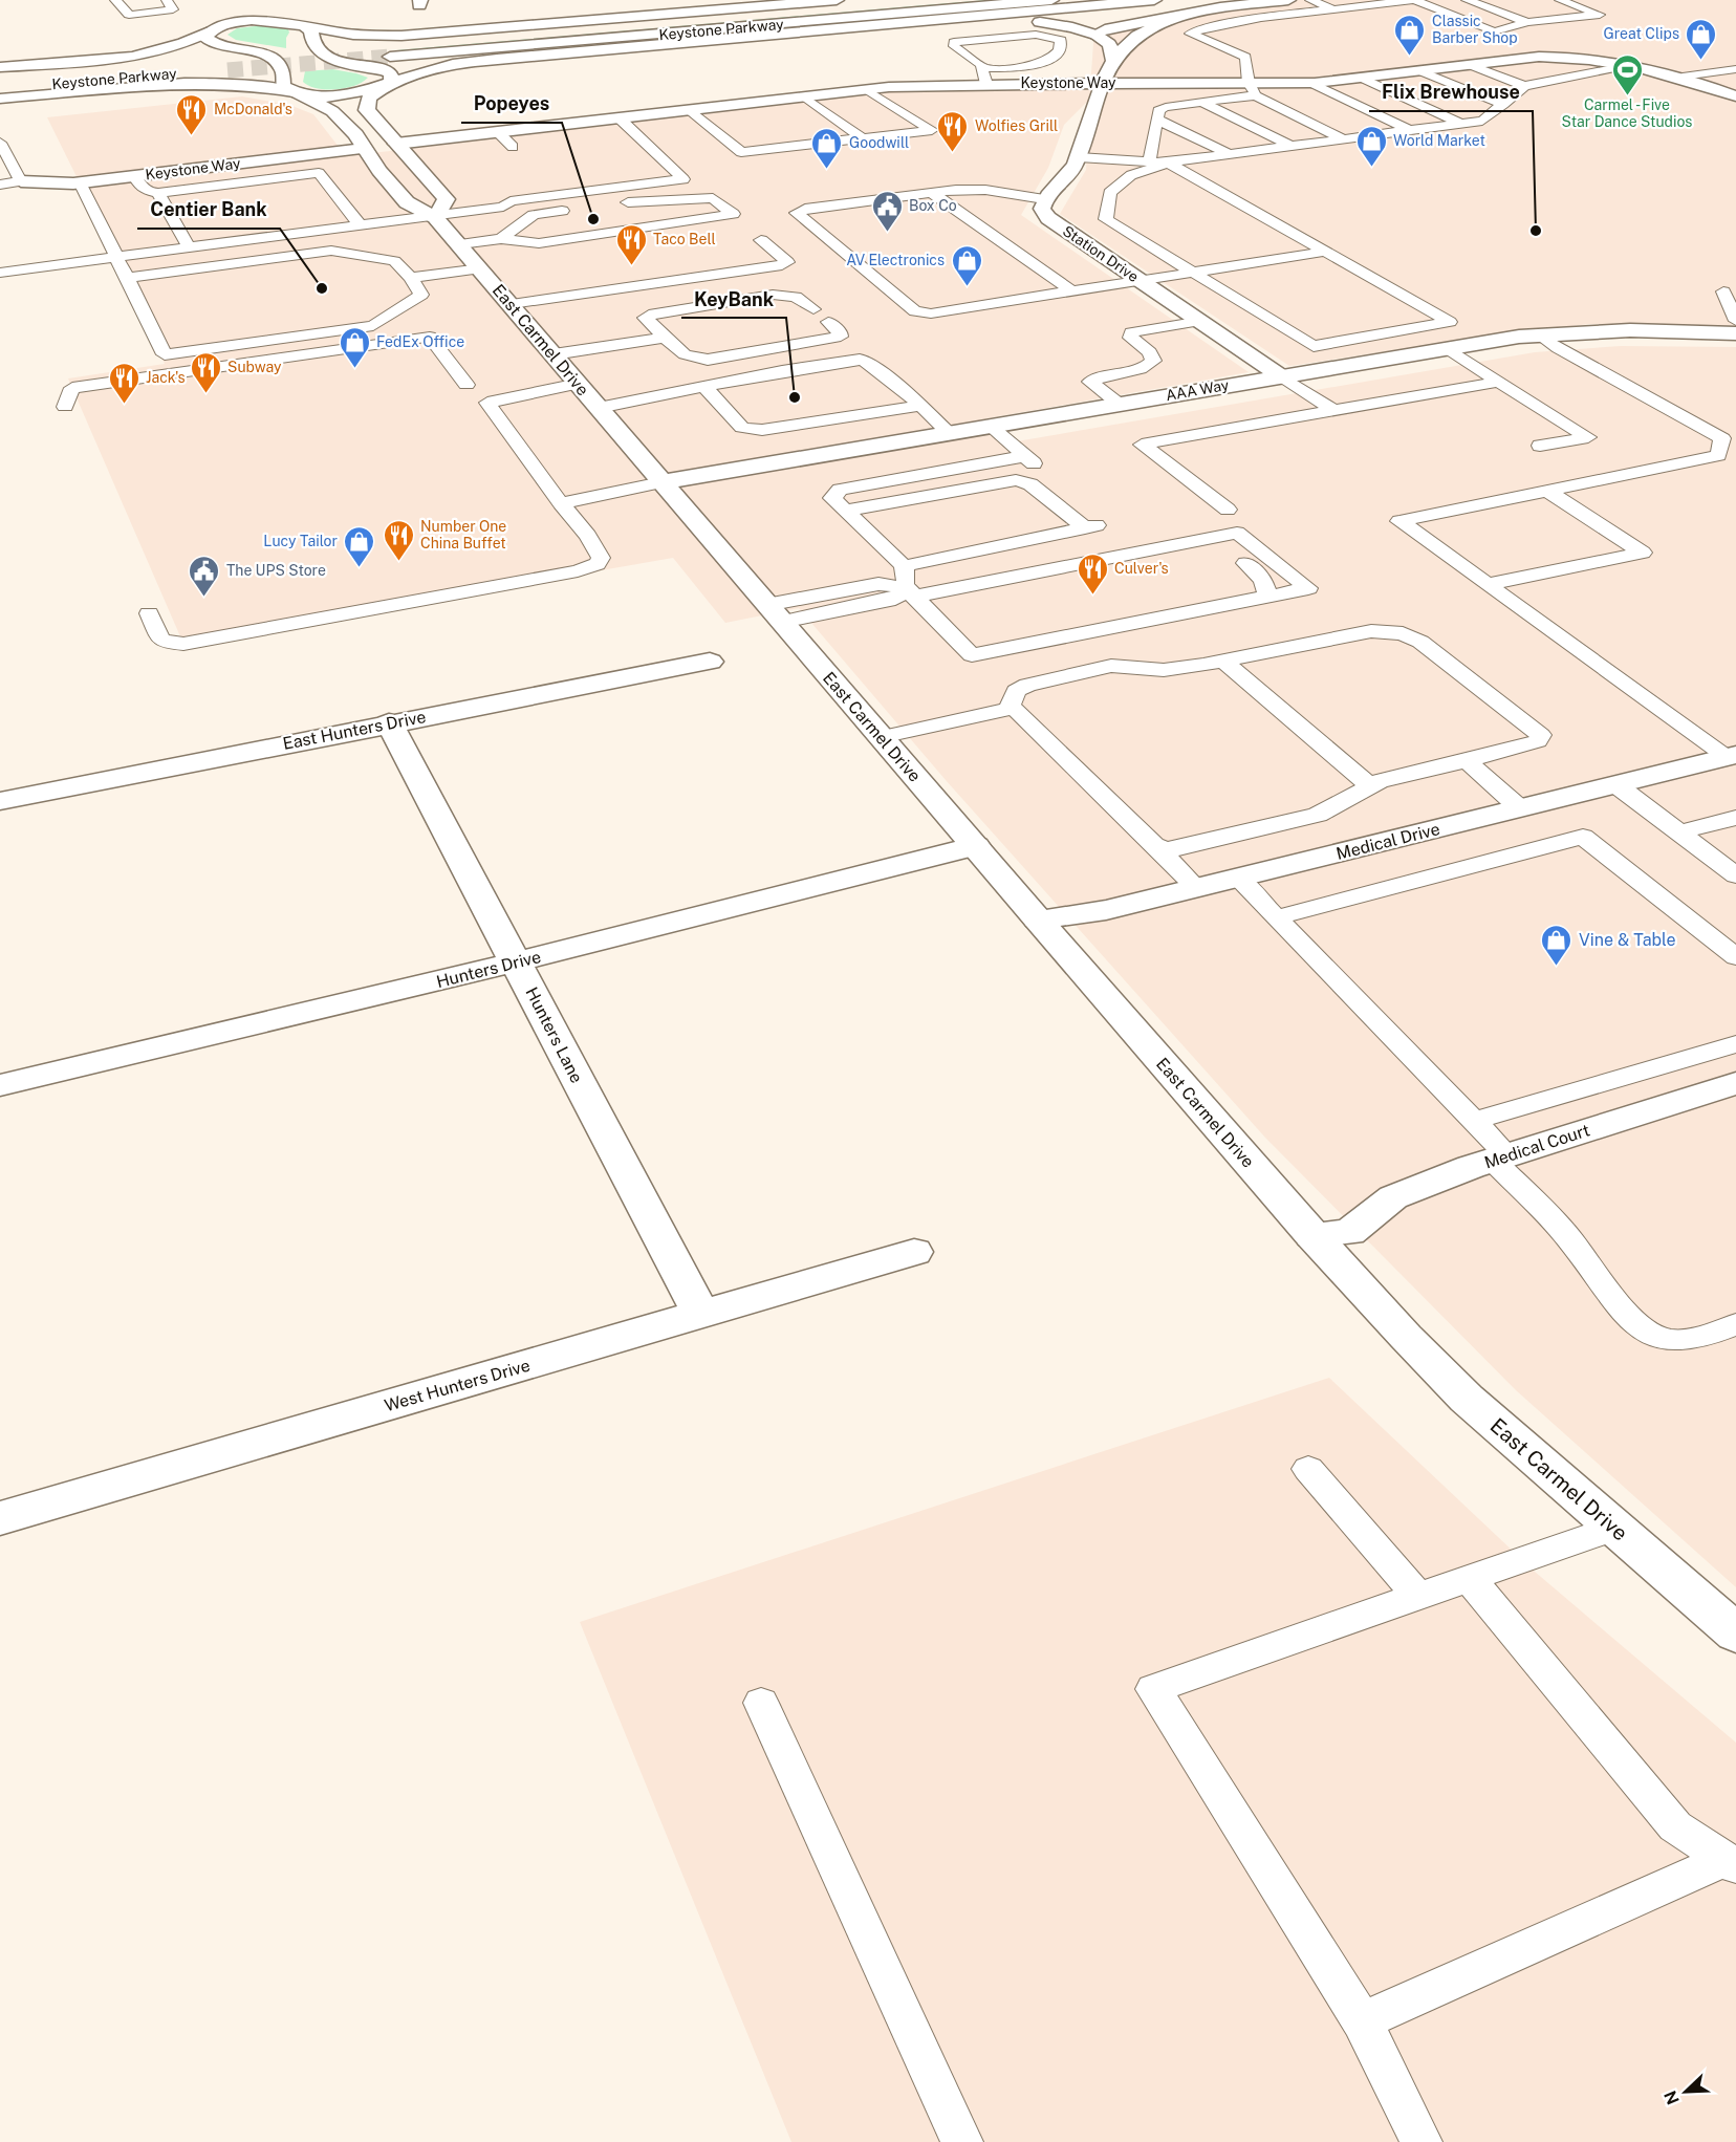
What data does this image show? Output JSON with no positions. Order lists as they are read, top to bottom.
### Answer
{
  "streets": {
    "main road": [
      "Keystone Parkway",
      "Keystone Way",
      "Station Drive",
      "East Carmel Drive",
      "AAA Way",
      "East Hunters Drive",
      "Medical Drive",
      "Hunters Drive",
      "Hunters Lane",
      "Medical Court",
      "West Hunters Drive"
    ]
  },
  "crossings": [
    ["Keystone Way", "East Carmel Drive"],
    ["Station Drive", "AAA Way"],
    ["East Carmel Drive", "AAA Way"],
    ["East Carmel Drive", "Medical Drive"],
    ["East Carmel Drive", "Hunters Drive"],
    ["East Carmel Drive", "Medical Court"],
    ["East Hunters Drive", "Hunters Lane"],
    ["Hunters Drive", "Hunters Lane"],
    ["Hunters Lane", "West Hunters Drive"]
  ],
  "places": {
    "shop": [
      "Classic Barber Shop",
      "Great Clips",
      "World Market",
      "Goodwill",
      "AV Electronics",
      "FedEx Office",
      "Lucy Tailor",
      "Vine & Table"
    ],
    "sports": ["Carmel - Five Star Dance Studios"],
    "restaurant": [
      "McDonald's",
      "Wolfies Grill",
      "Taco Bell",
      "Subway",
      "Jack's",
      "Number One China Buffet",
      "Culver's"
    ],
    "other": [
      "Popeyes",
      "Flix Brewhouse",
      "Centier Bank",
      "KeyBank"
    ],
    "public building": ["Box Co", "The UPS Store"]
  },
  "north": "bottom left"
}
